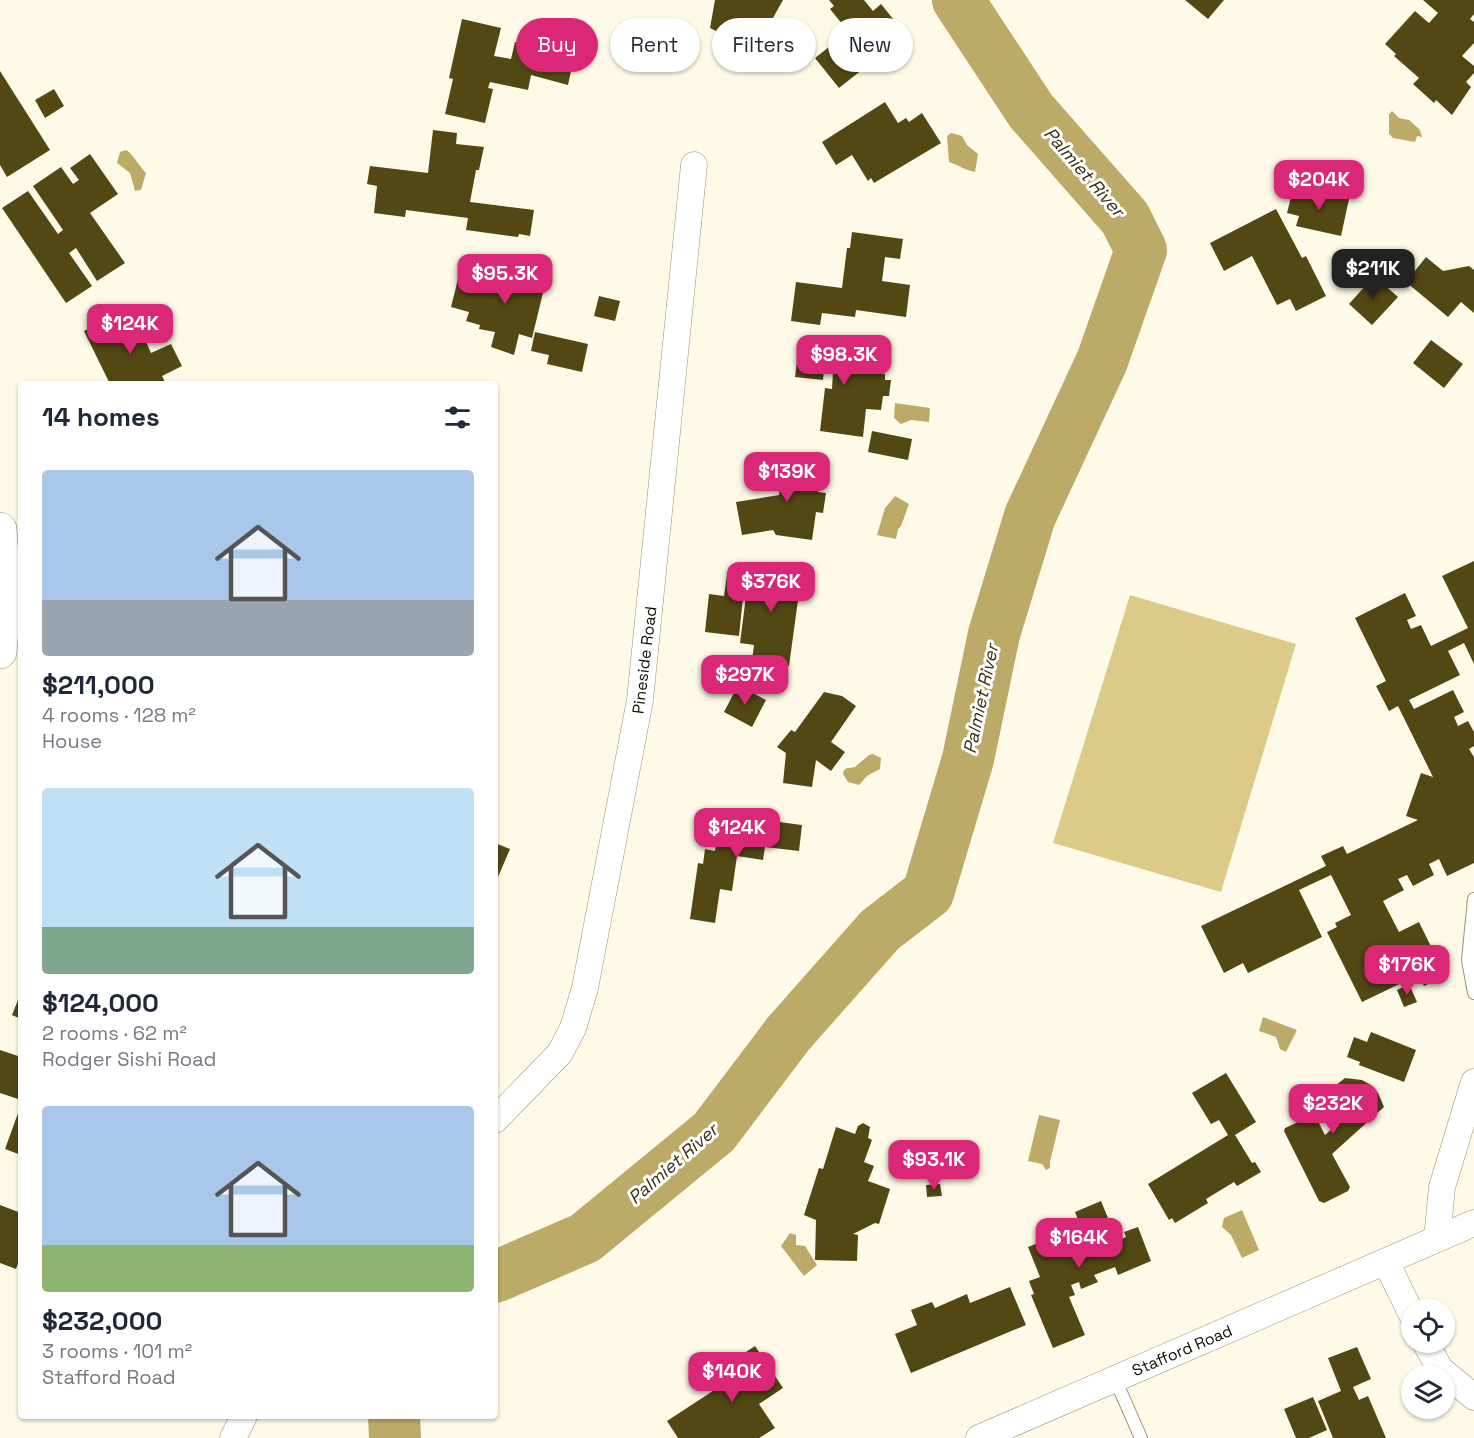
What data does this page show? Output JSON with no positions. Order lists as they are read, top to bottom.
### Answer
{
  "streets": {
    "street": ["Pineside Road", "Stafford Road"]
  },
  "water": ["Palmiet River"],
  "page": {
    "chip": [
      "Buy",
      "Rent",
      "Filters",
      "New"
    ],
    "price": [
      "$204K",
      "$211K",
      "$95.3K",
      "$124K",
      "$98.3K",
      "$139K",
      "$376K",
      "$297K",
      "$124K",
      "$176K",
      "$232K",
      "$93.1K",
      "$164K",
      "$140K"
    ],
    "heading": "14 homes",
    "list": [
      {
        "name": "$211,000",
        "note": "4 rooms · 128 m² · House"
      },
      {
        "name": "$124,000",
        "note": "2 rooms · 62 m² · Rodger Sishi Road"
      },
      {
        "name": "$232,000",
        "note": "3 rooms · 101 m² · Stafford Road"
      }
    ]
  }
}
